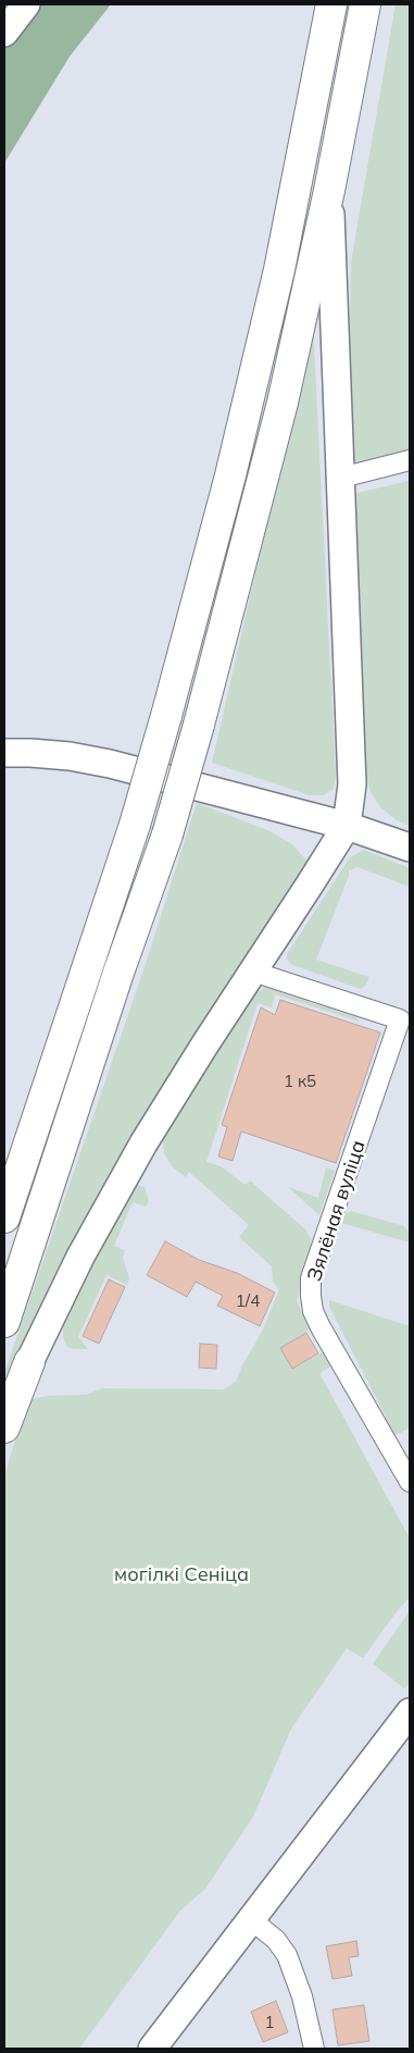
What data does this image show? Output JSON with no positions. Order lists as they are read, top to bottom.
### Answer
{
  "streets": {
    "street": ["Зялёная вуліца"]
  },
  "parks": ["могілкі Сеніца"],
  "house_numbers": ["1 к5", "1/4", "1"]
}
